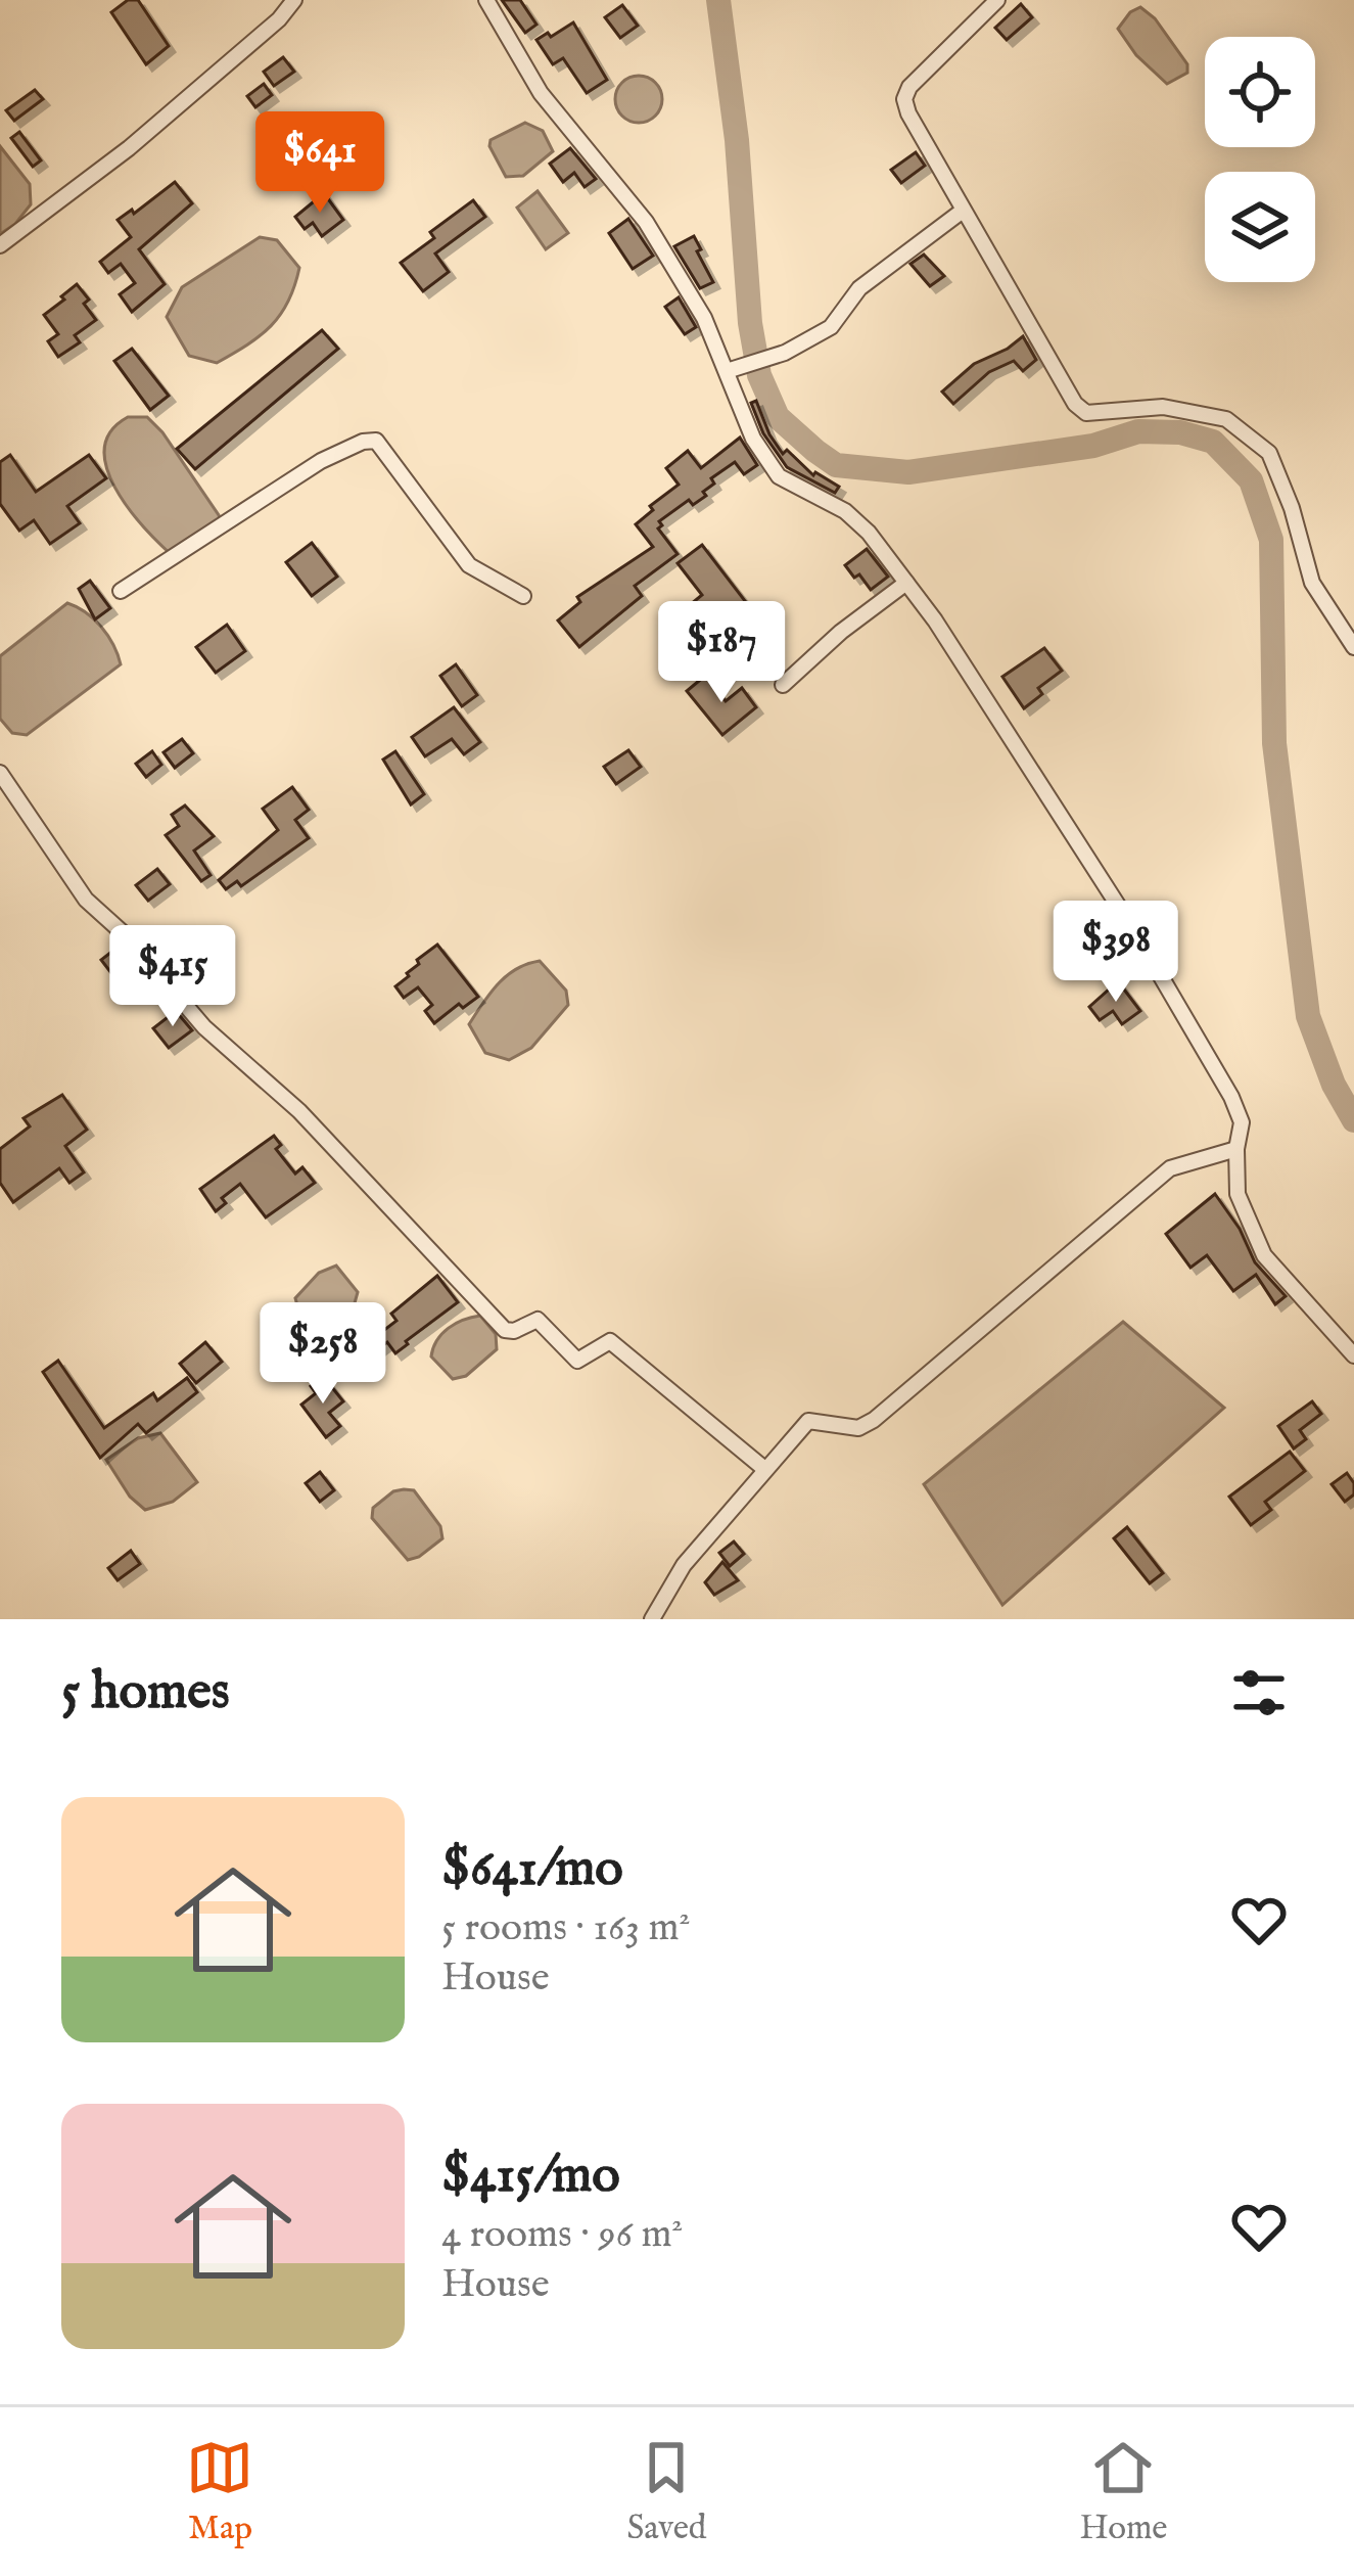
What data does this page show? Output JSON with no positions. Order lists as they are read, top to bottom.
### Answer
{
  "page": {
    "price": [
      "$641",
      "$187",
      "$398",
      "$415",
      "$258"
    ],
    "heading": "5 homes",
    "list": [
      {
        "name": "$641/mo",
        "note": "5 rooms · 163 m² · House"
      },
      {
        "name": "$415/mo",
        "note": "4 rooms · 96 m² · House"
      }
    ],
    "tabs": ["Map", "Saved", "Home"]
  }
}
